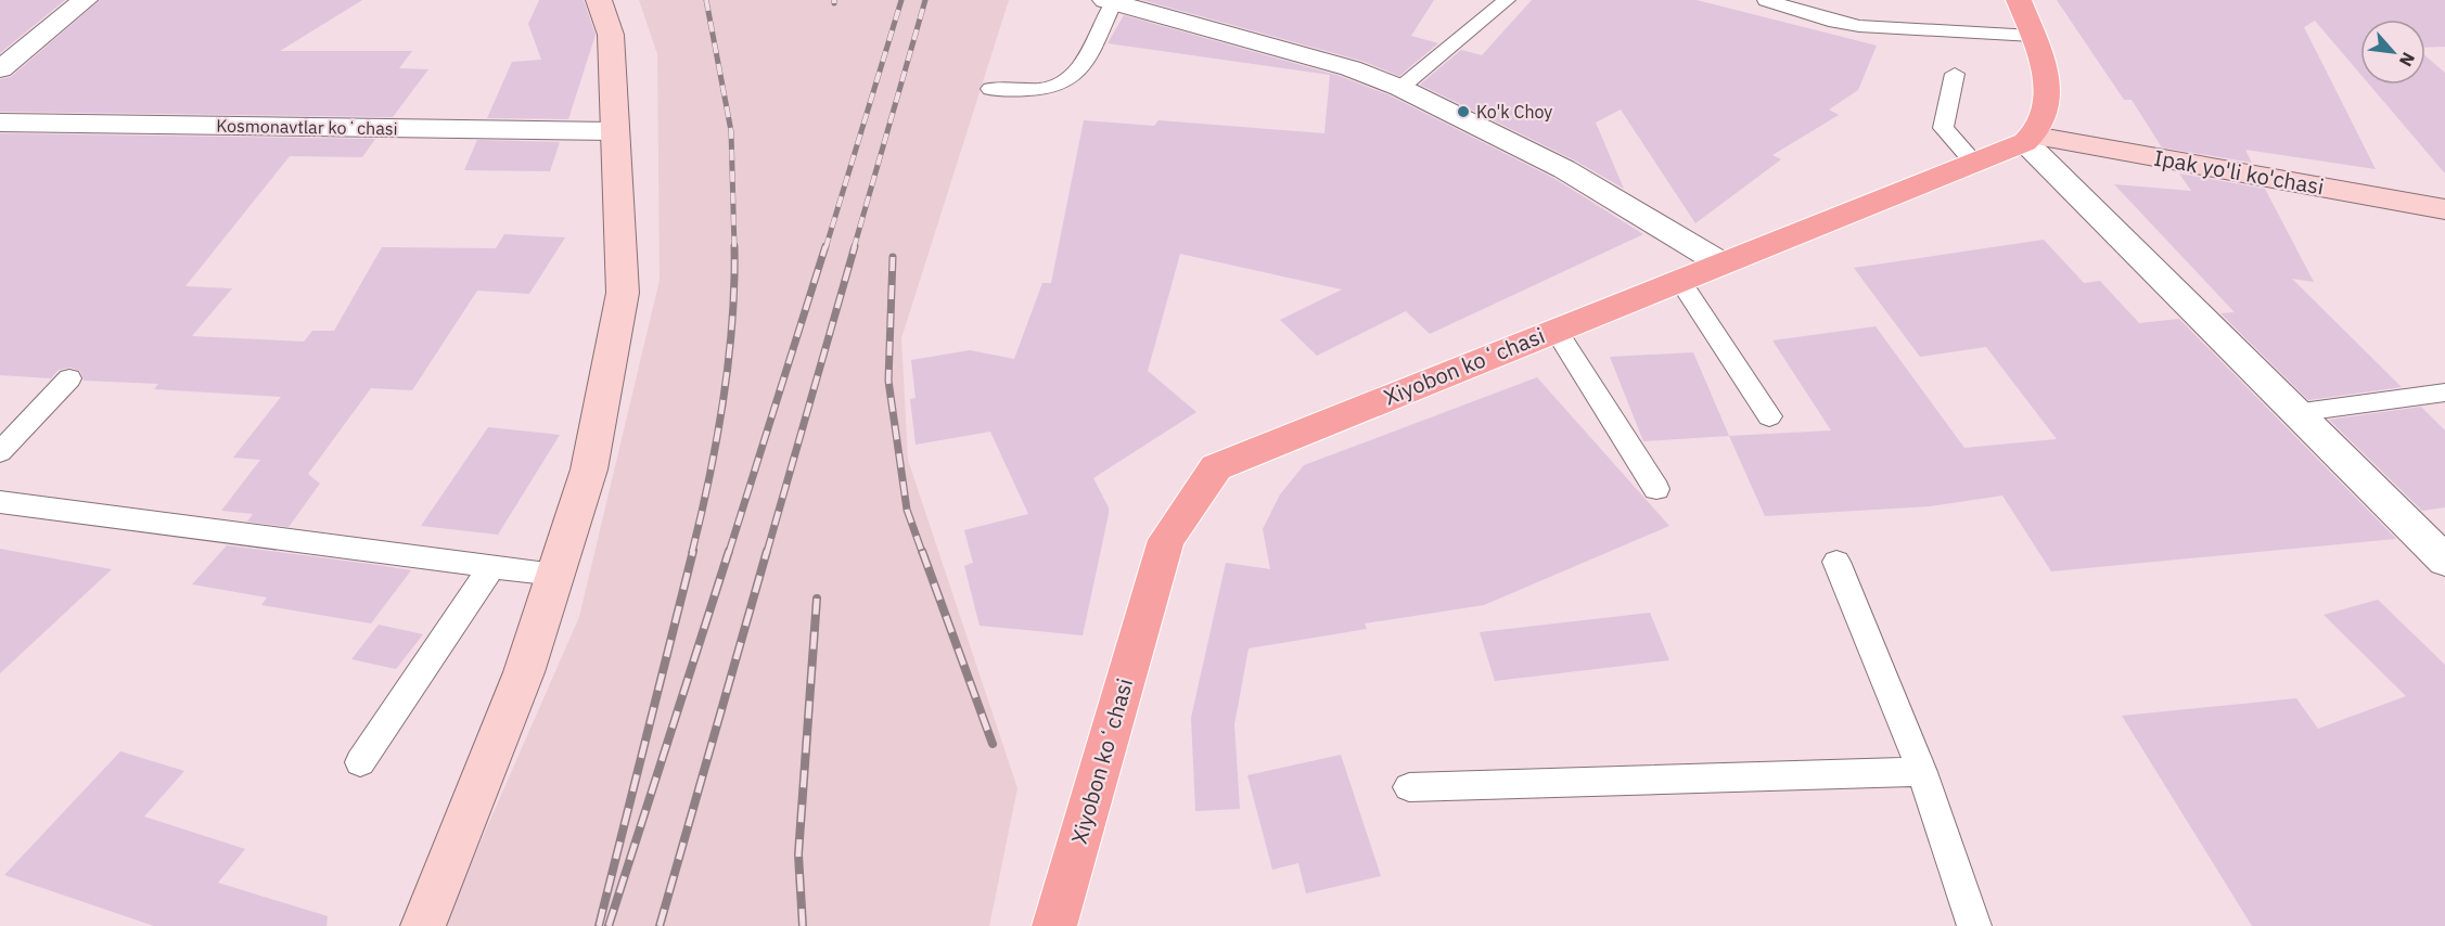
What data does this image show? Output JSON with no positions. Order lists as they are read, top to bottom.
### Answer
{
  "streets": {
    "main road": ["Xiyobon koʻchasi"],
    "street": ["Kosmonavtlar koʻchasi", "Ipak yo'li ko'chasi"]
  },
  "crossings": [
    ["Ipak yo'li ko'chasi", "Xiyobon koʻchasi"]
  ],
  "places": ["Ko'k Choy"],
  "north": "bottom right"
}
